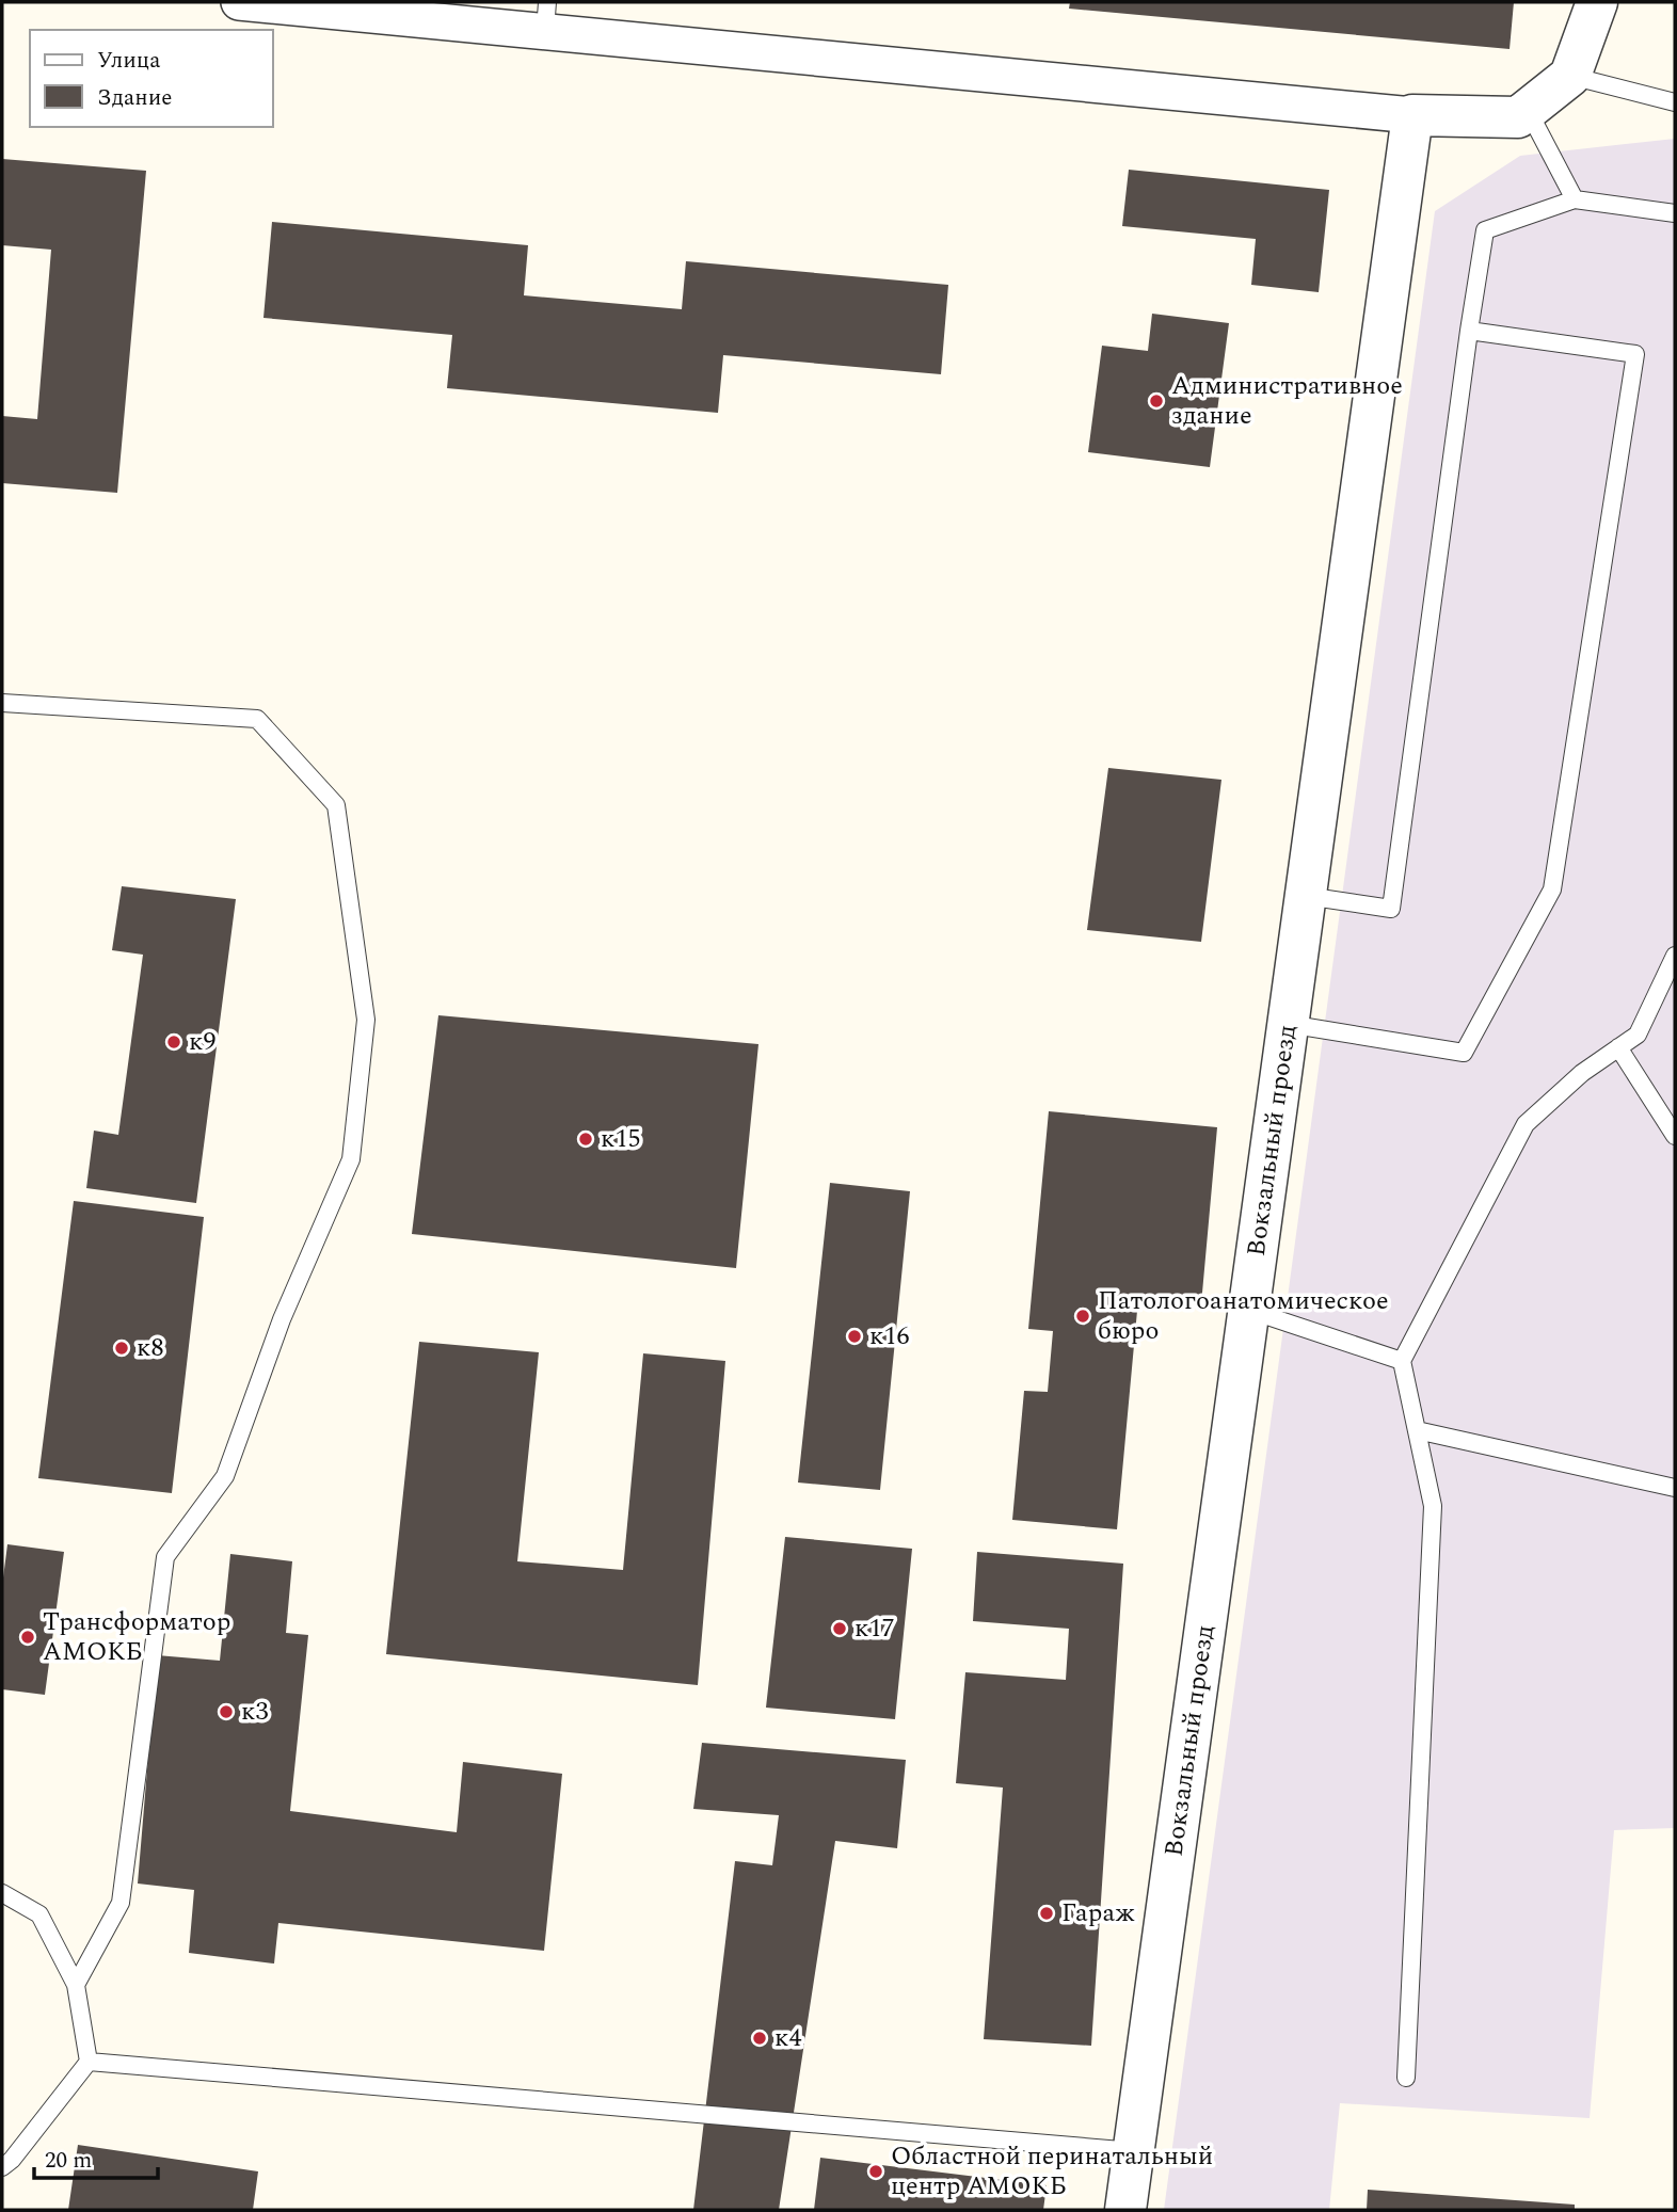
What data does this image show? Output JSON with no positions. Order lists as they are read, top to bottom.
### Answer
{
  "streets": {
    "street": ["Вокзальный проезд"]
  },
  "places": [
    "Административное здание",
    "к9",
    "к15",
    "Патологоанатомическое бюро",
    "к16",
    "к8",
    "к17",
    "Трансформатор АМОКБ",
    "к3",
    "Гараж",
    "к4",
    "Областной перинатальный центр АМОКБ"
  ],
  "legend": ["Улица", "Здание"],
  "scale_bar": "20 m"
}
